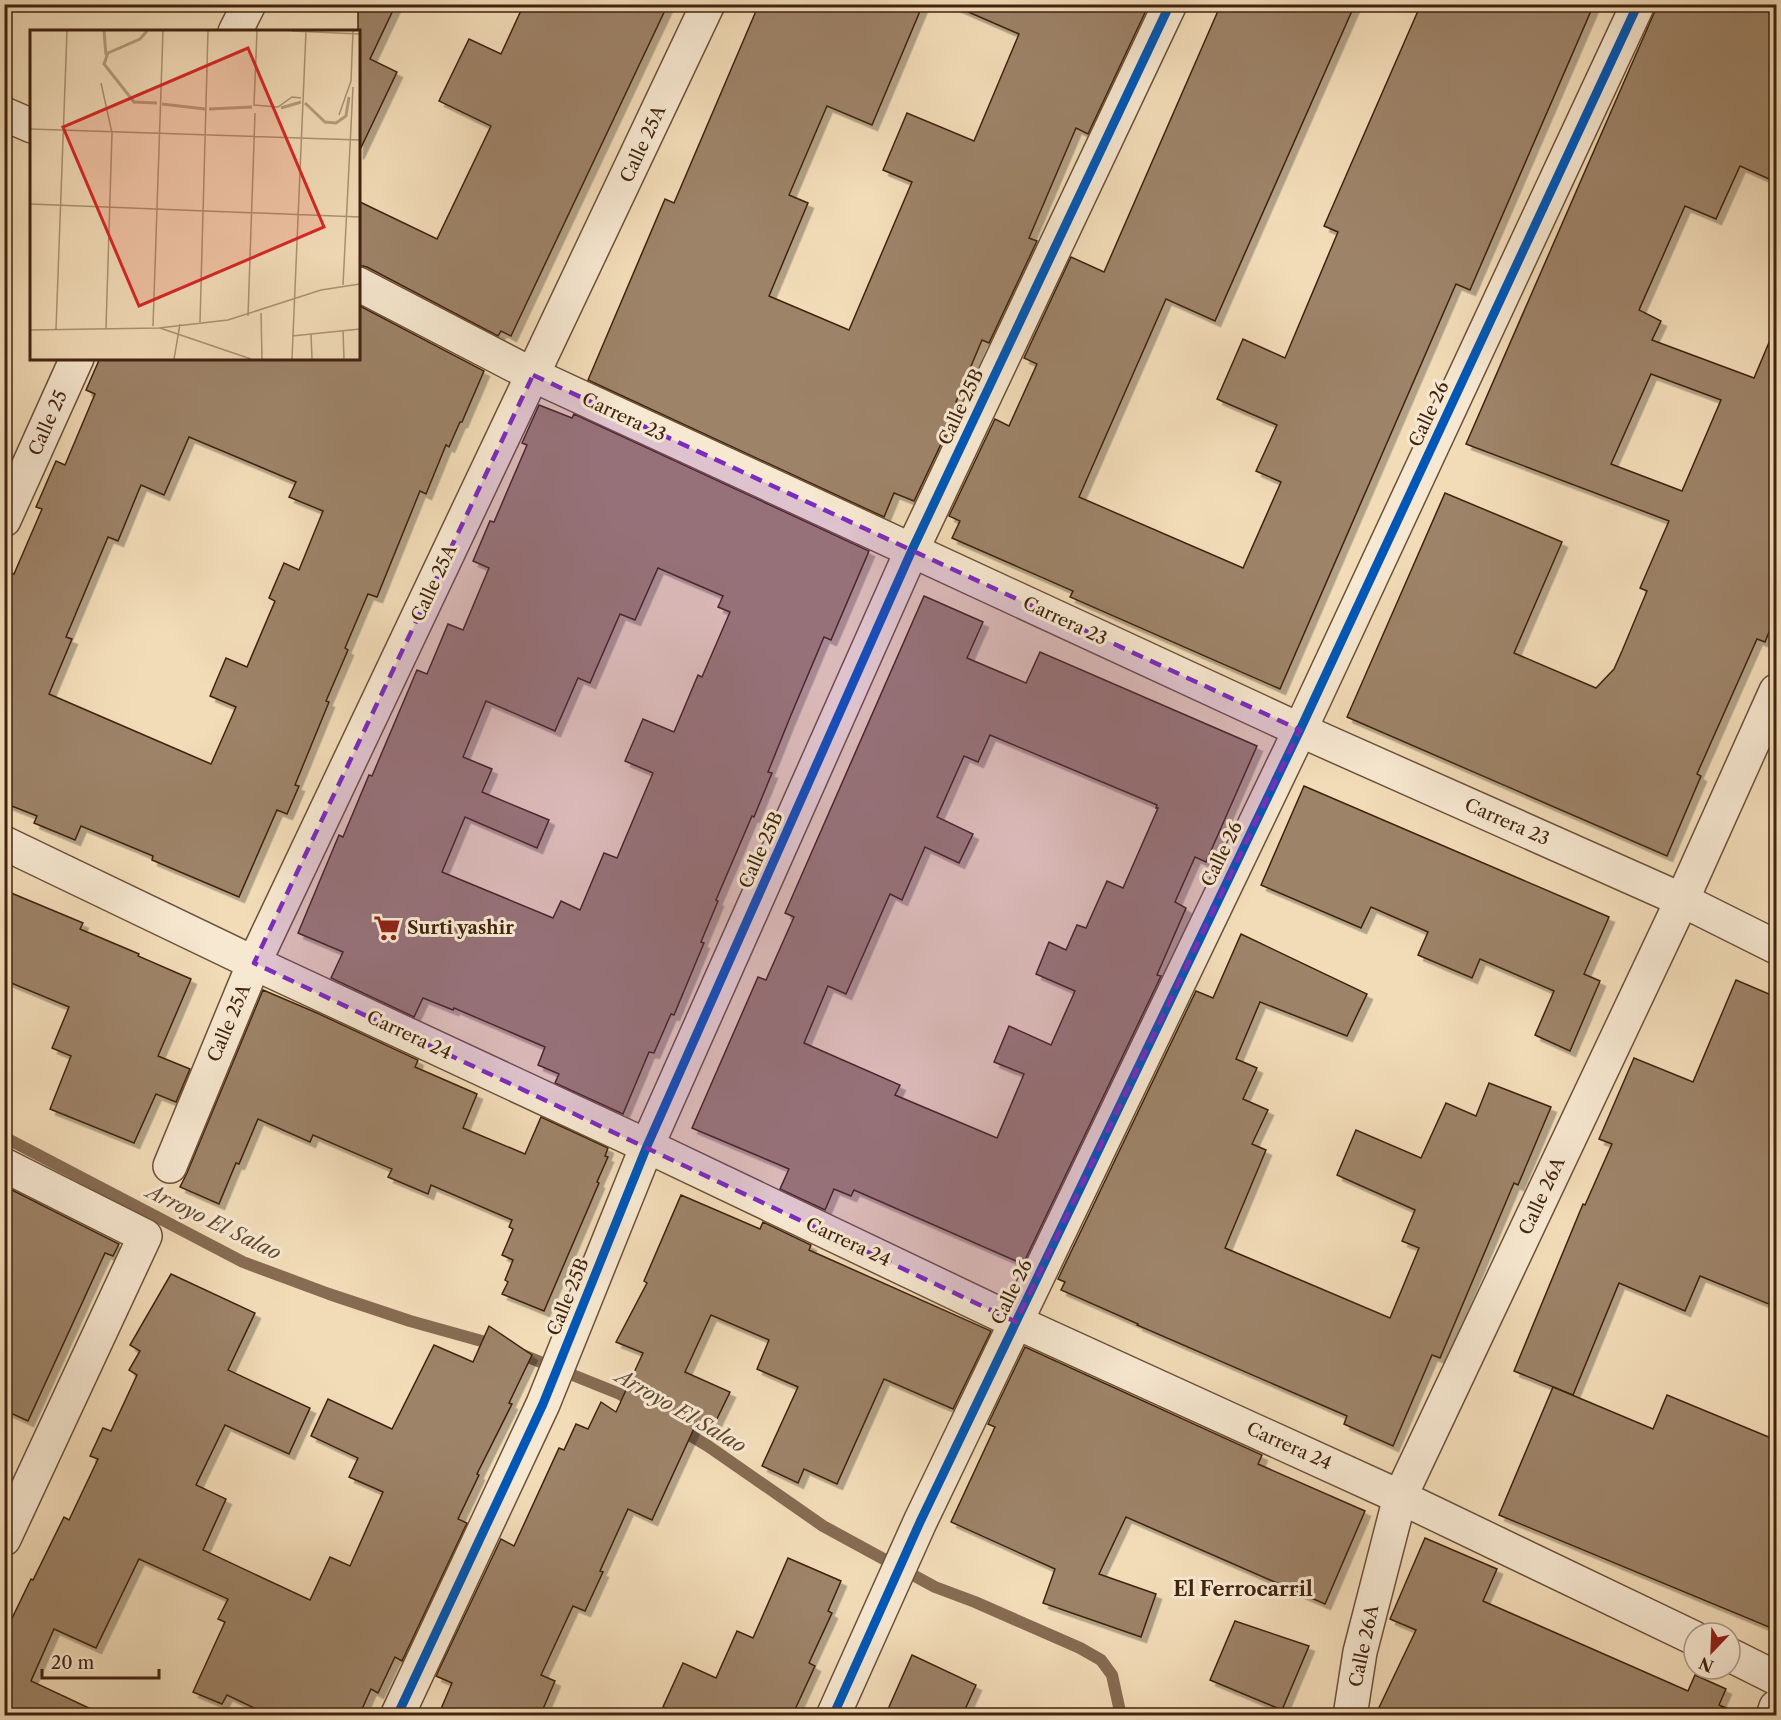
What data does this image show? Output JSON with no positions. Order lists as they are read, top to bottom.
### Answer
{
  "streets": {
    "street": [
      "Calle 25A",
      "Calle 25B",
      "Calle 26",
      "Carrera 23",
      "Calle 25",
      "Carrera 24",
      "Calle 26A"
    ]
  },
  "crossings": [
    ["Calle 25A", "Carrera 23"],
    ["Calle 25A", "Carrera 24"],
    ["Calle 25B", "Carrera 23"],
    ["Calle 25B", "Carrera 24"],
    ["Calle 26", "Carrera 23"],
    ["Calle 26", "Carrera 24"],
    ["Carrera 23", "Calle 26A"],
    ["Carrera 24", "Calle 26A"]
  ],
  "districts": ["El Ferrocarril"],
  "water": ["Arroyo El Salao"],
  "places": {
    "supermarket": ["Surti yashir"]
  },
  "scale_bar": "20 m",
  "north": "bottom left"
}
